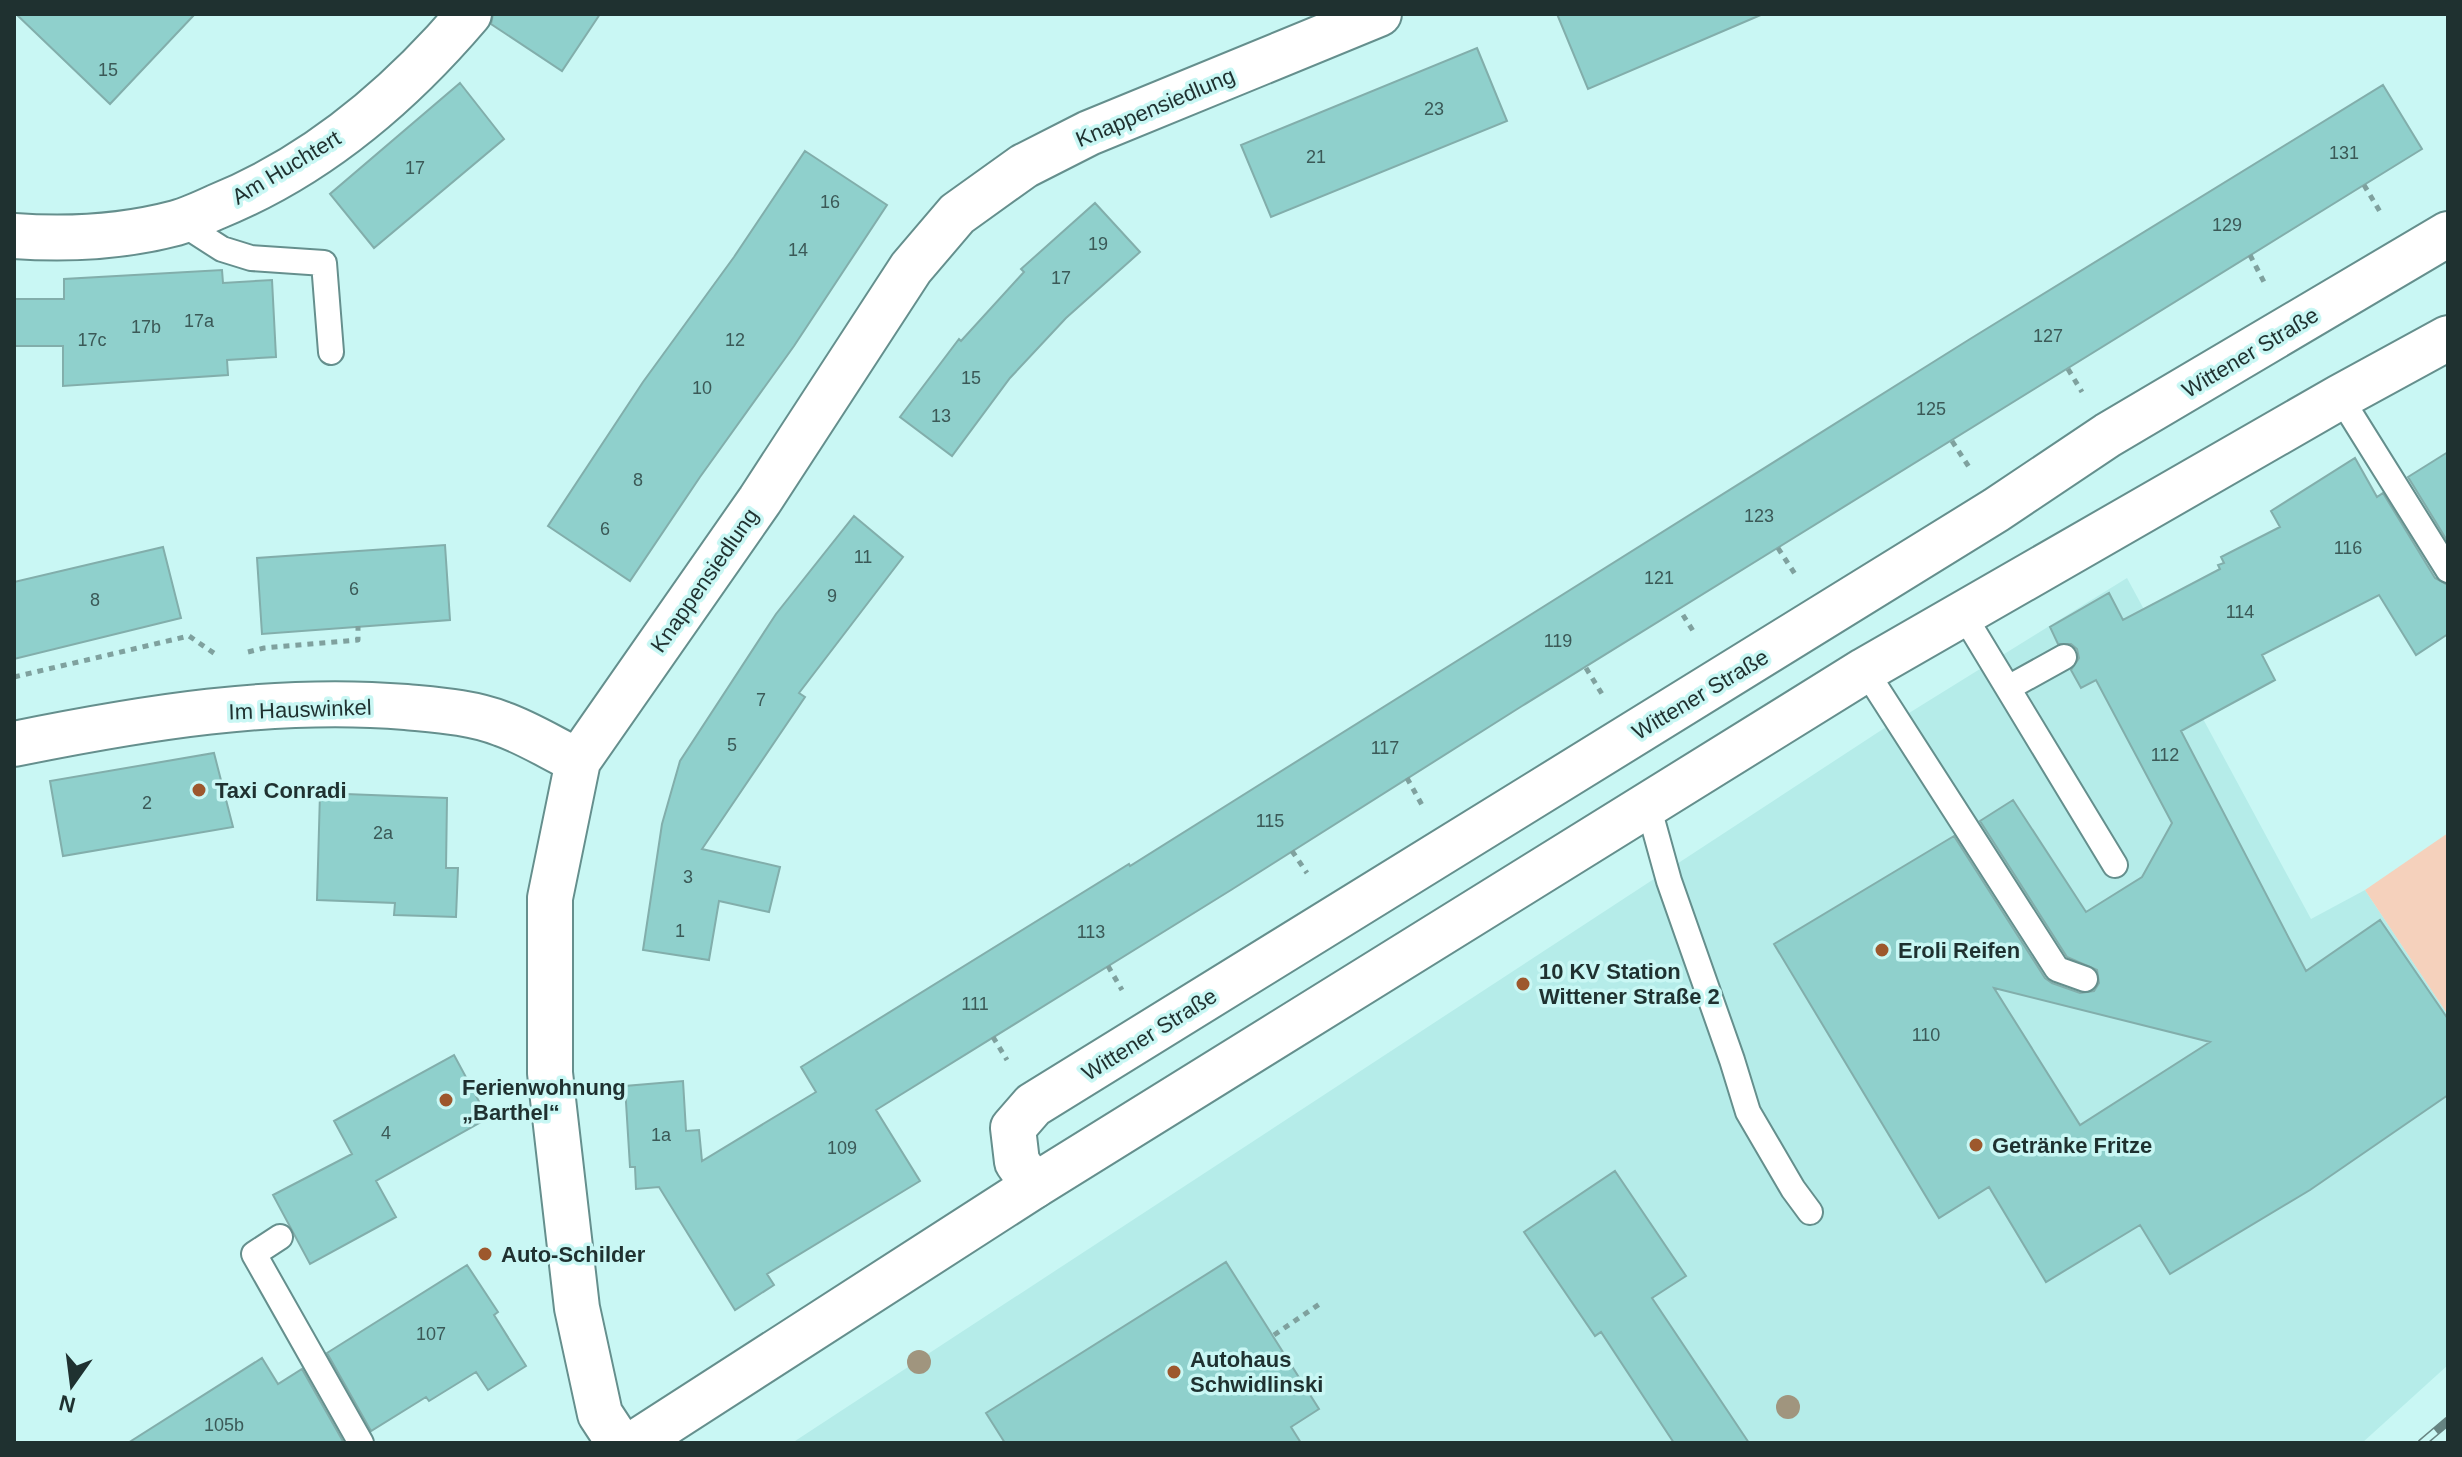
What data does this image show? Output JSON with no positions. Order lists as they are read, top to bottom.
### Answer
{
  "streets": {
    "street": [
      "Knappensiedlung",
      "Am Huchtert",
      "Wittener Straße",
      "Im Hauswinkel"
    ]
  },
  "crossings": [
    ["Knappensiedlung", "Im Hauswinkel"]
  ],
  "places": [
    "Taxi Conradi",
    "Eroli Reifen",
    "10 KV Station Wittener Straße 2",
    "Ferienwohnung „Barthel“",
    "Getränke Fritze",
    "Auto-Schilder",
    "Autohaus Schwidlinski"
  ],
  "house_numbers": [
    "15",
    "23",
    "131",
    "21",
    "17",
    "16",
    "129",
    "19",
    "14",
    "17",
    "17a",
    "17b",
    "127",
    "17c",
    "12",
    "15",
    "10",
    "125",
    "13",
    "8",
    "123",
    "6",
    "116",
    "11",
    "121",
    "6",
    "9",
    "8",
    "114",
    "119",
    "7",
    "5",
    "117",
    "112",
    "2",
    "115",
    "2a",
    "3",
    "1",
    "113",
    "111",
    "110",
    "4",
    "1a",
    "109",
    "107",
    "105b"
  ],
  "north": "bottom"
}
